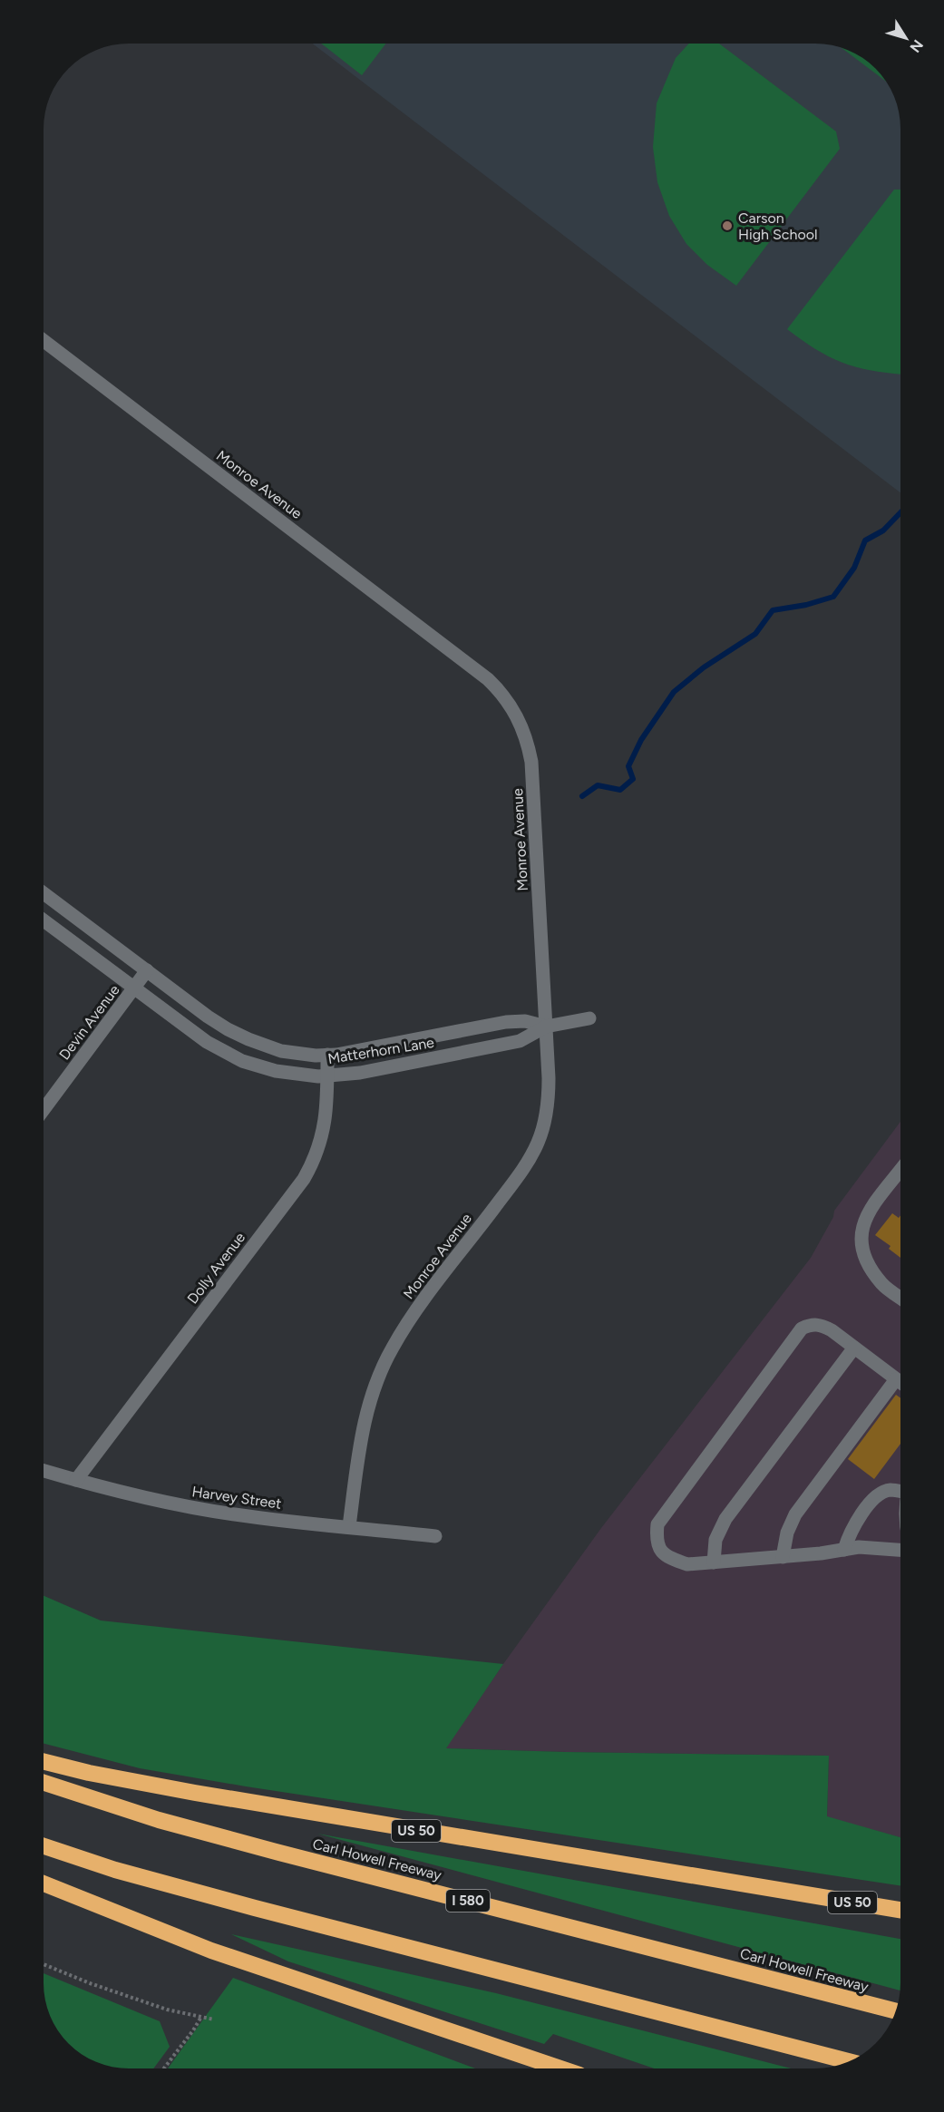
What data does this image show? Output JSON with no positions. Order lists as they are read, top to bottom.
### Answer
{
  "streets": {
    "highway": ["US 50", "Carl Howell Freeway", "I 580"],
    "street": [
      "Monroe Avenue",
      "Devin Avenue",
      "Matterhorn Lane",
      "Dolly Avenue",
      "Harvey Street"
    ]
  },
  "crossings": [
    ["Monroe Avenue", "Matterhorn Lane"],
    ["Monroe Avenue", "Harvey Street"],
    ["Devin Avenue", "Matterhorn Lane"],
    ["Matterhorn Lane", "Dolly Avenue"],
    ["Dolly Avenue", "Harvey Street"]
  ],
  "places": ["Carson High School"],
  "north": "bottom right"
}
